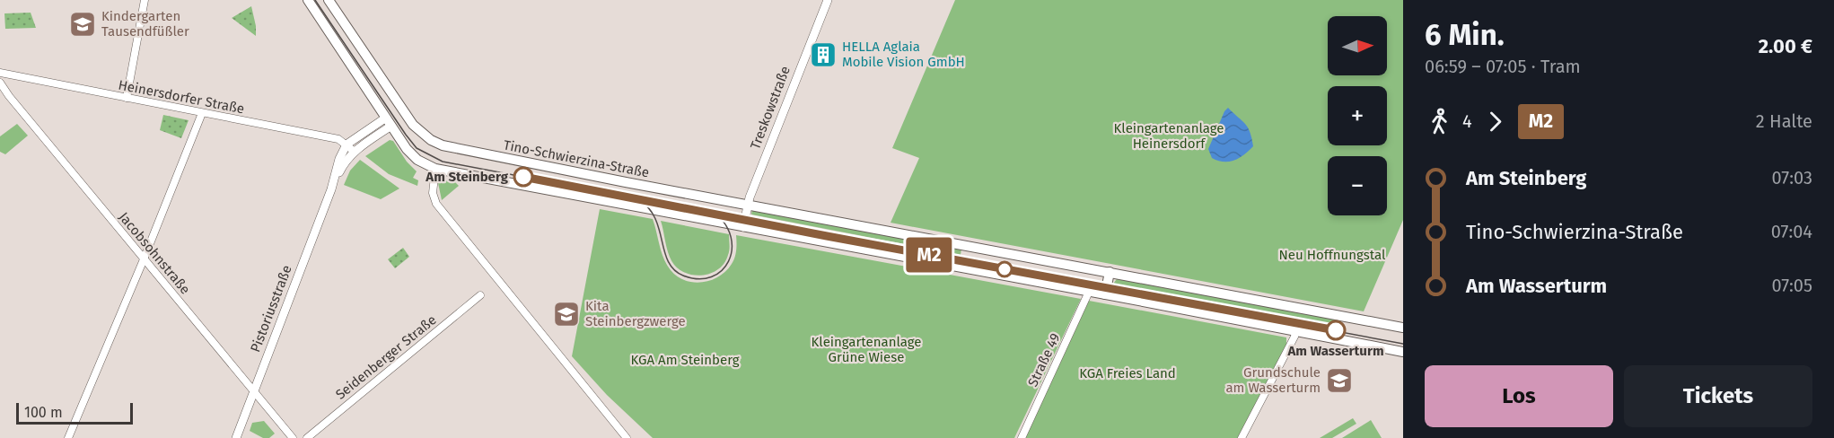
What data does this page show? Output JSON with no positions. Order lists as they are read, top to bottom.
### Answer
{
  "streets": {
    "main road": ["Tino-Schwierzina-Straße"],
    "street": [
      "Heinersdorfer Straße",
      "Treskowstraße",
      "Jacobsohnstraße",
      "Pistoriusstraße",
      "Seidenberger Straße",
      "Straße 49"
    ]
  },
  "crossings": [
    ["Heinersdorfer Straße", "Pistoriusstraße"],
    ["Treskowstraße", "Tino-Schwierzina-Straße"],
    ["Tino-Schwierzina-Straße", "Pistoriusstraße"],
    ["Jacobsohnstraße", "Pistoriusstraße"]
  ],
  "parks": [
    "Kleingartenanlage Heinersdorf",
    "Neu Hoffnungstal",
    "Kleingartenanlage Grüne Wiese",
    "KGA Am Steinberg",
    "KGA Freies Land"
  ],
  "places": {
    "school or university": ["Kindergarten Tausendfüßler", "Kita Steinbergzwerge", "Grundschule am Wasserturm"],
    "building": ["HELLA Aglaia Mobile Vision GmbH"],
    "other": ["Am Steinberg", "Am Wasserturm"]
  },
  "lines": ["tram line M2"],
  "scale_bar": "100 m",
  "north": "right",
  "page": {
    "on_map": "M2",
    "heading": ["6 Min.", "06:59 – 07:05 · Tram", "2.00 €"],
    "map_buttons": ["+", "−"],
    "legs": ["4", "M2", "2 Halte"],
    "list": [
      {
        "name": "Am Steinberg",
        "value": "07:03"
      },
      {
        "name": "Tino-Schwierzina-Straße",
        "value": "07:04"
      },
      {
        "name": "Am Wasserturm",
        "value": "07:05"
      }
    ],
    "buttons": ["Los", "Tickets"],
    "scale": "100 m"
  }
}
